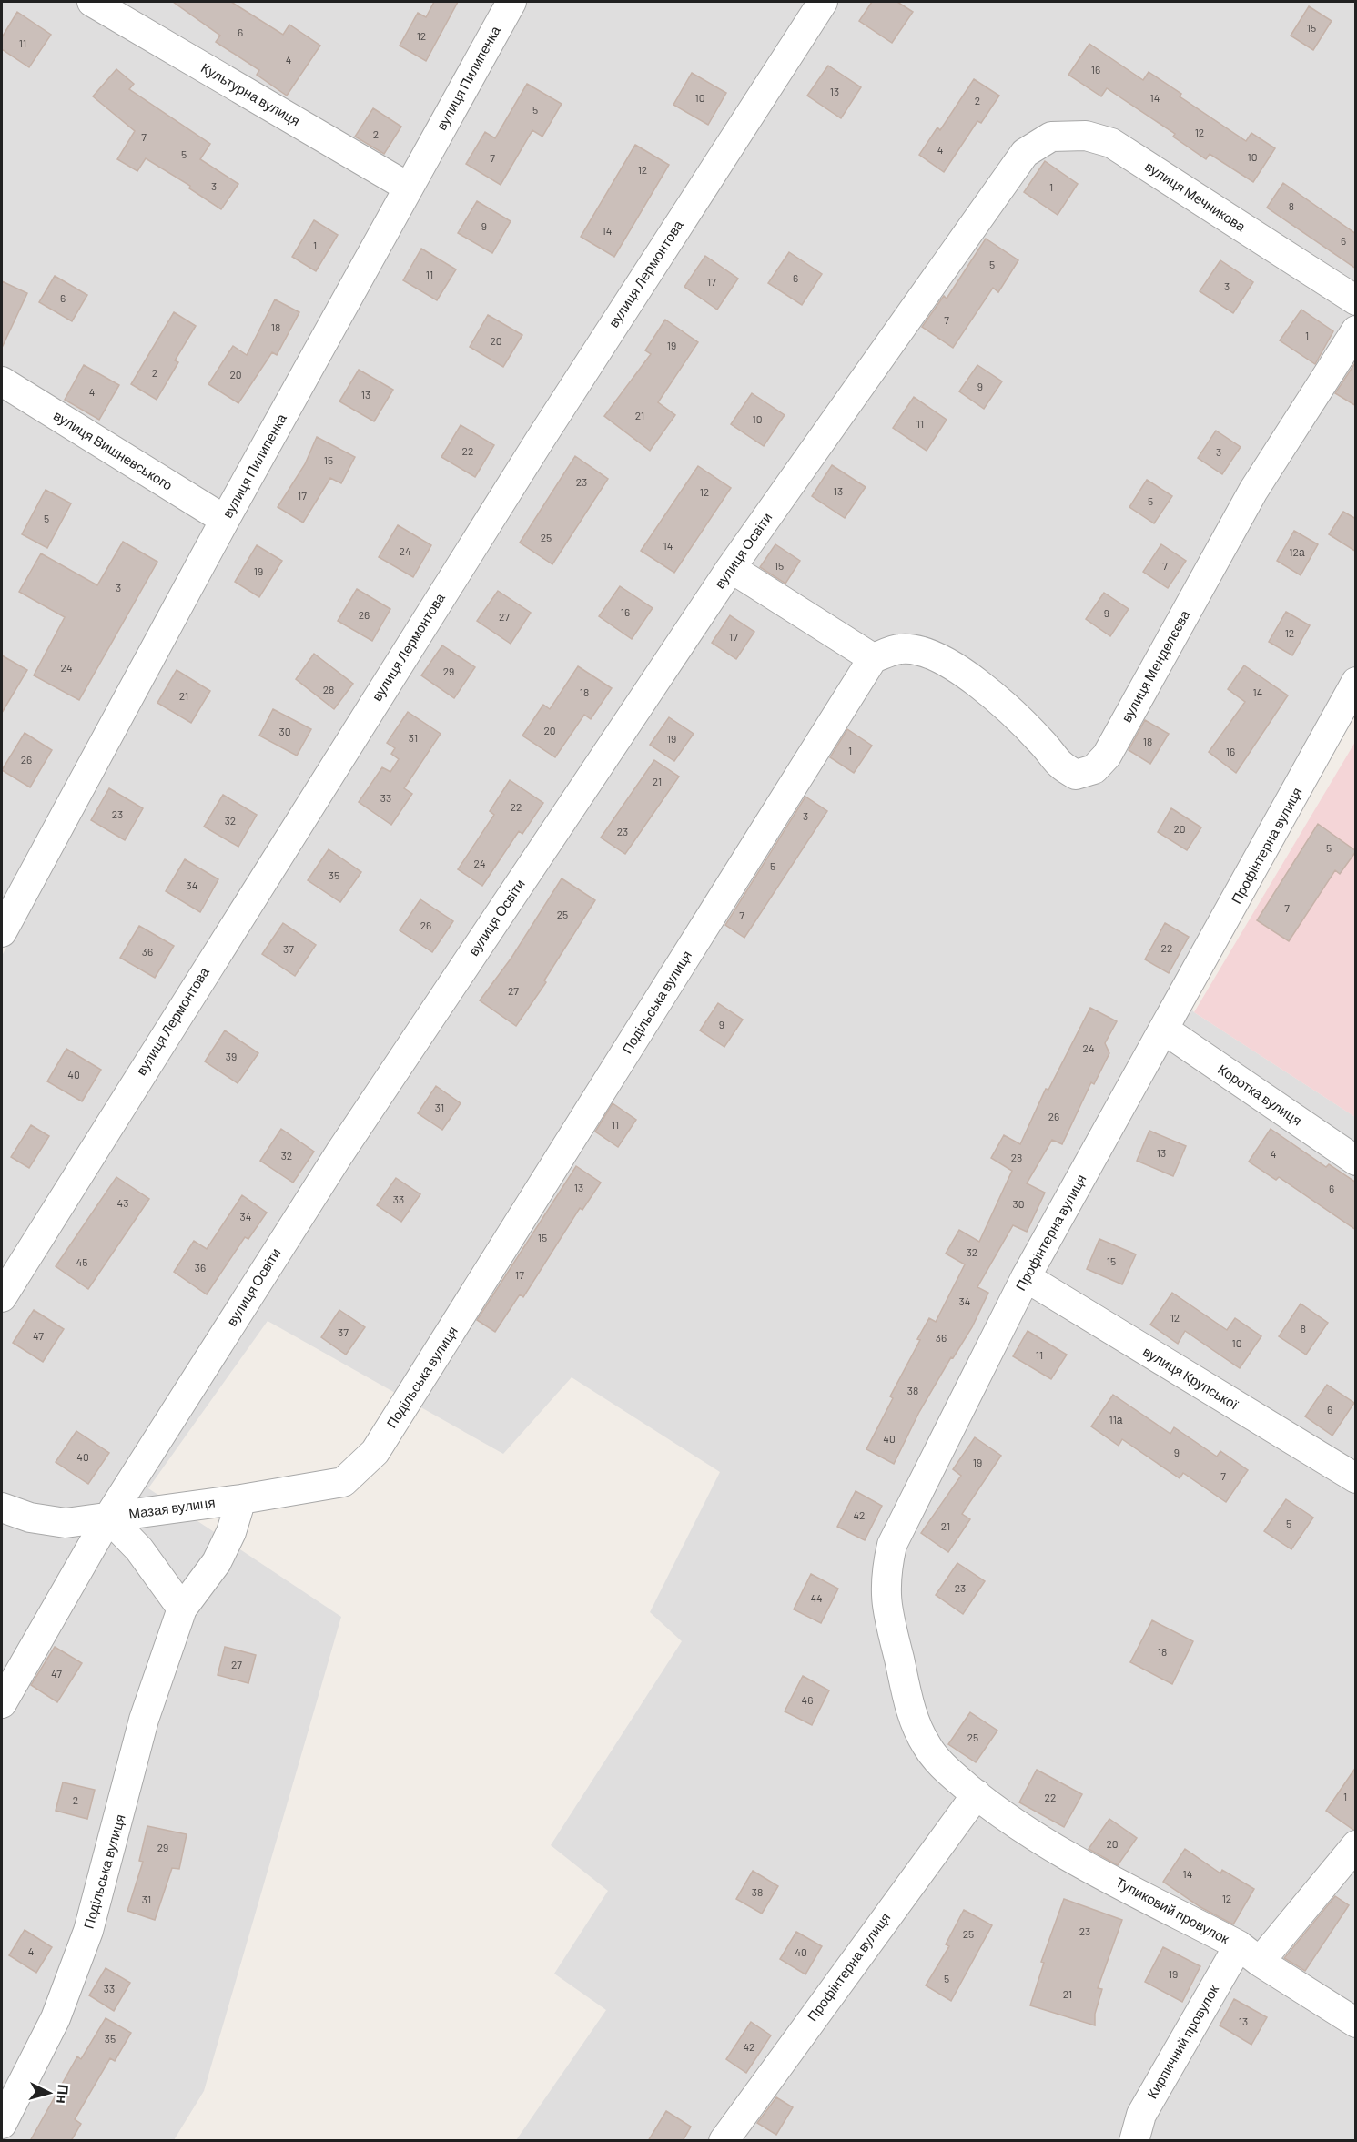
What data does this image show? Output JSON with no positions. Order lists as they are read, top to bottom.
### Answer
{
  "streets": {
    "street": [
      "вулиця Пилипенка",
      "Культурна вулиця",
      "вулиця Мечникова",
      "вулиця Лермонтова",
      "вулиця Вишневського",
      "вулиця Освіти",
      "вулиця Менделєєва",
      "Профінтерна вулиця",
      "Подільська вулиця",
      "Коротка вулиця",
      "вулиця Крупської",
      "Мазая вулиця",
      "Тупиковий провулок",
      "Кирпичний провулок"
    ]
  },
  "crossings": [
    ["вулиця Пилипенка", "Культурна вулиця"],
    ["вулиця Пилипенка", "вулиця Вишневського"],
    ["вулиця Мечникова", "вулиця Освіти"],
    ["вулиця Освіти", "Мазая вулиця"],
    ["вулиця Менделєєва", "Подільська вулиця"],
    ["Профінтерна вулиця", "Коротка вулиця"],
    ["Профінтерна вулиця", "вулиця Крупської"],
    ["Профінтерна вулиця", "Тупиковий провулок"],
    ["Подільська вулиця", "Мазая вулиця"],
    ["Тупиковий провулок", "Кирпичний провулок"]
  ],
  "house_numbers": [
    "15",
    "6",
    "12",
    "11",
    "4",
    "16",
    "13",
    "10",
    "14",
    "2",
    "5",
    "12",
    "2",
    "7",
    "4",
    "5",
    "10",
    "7",
    "12",
    "3",
    "1",
    "8",
    "9",
    "14",
    "6",
    "1",
    "5",
    "11",
    "6",
    "17",
    "3",
    "6",
    "7",
    "18",
    "1",
    "20",
    "19",
    "2",
    "20",
    "9",
    "4",
    "13",
    "21",
    "10",
    "11",
    "22",
    "3",
    "15",
    "23",
    "13",
    "12",
    "17",
    "5",
    "5",
    "25",
    "14",
    "24",
    "12а",
    "15",
    "7",
    "19",
    "3",
    "16",
    "9",
    "26",
    "27",
    "12",
    "17",
    "24",
    "29",
    "28",
    "18",
    "14",
    "21",
    "20",
    "30",
    "31",
    "19",
    "18",
    "1",
    "16",
    "26",
    "21",
    "33",
    "22",
    "23",
    "3",
    "32",
    "20",
    "23",
    "5",
    "24",
    "5",
    "35",
    "34",
    "7",
    "25",
    "7",
    "26",
    "22",
    "37",
    "36",
    "27",
    "9",
    "24",
    "39",
    "40",
    "31",
    "26",
    "11",
    "13",
    "4",
    "32",
    "28",
    "13",
    "6",
    "33",
    "43",
    "30",
    "34",
    "15",
    "32",
    "15",
    "45",
    "36",
    "17",
    "34",
    "12",
    "8",
    "37",
    "47",
    "36",
    "10",
    "11",
    "38",
    "6",
    "11а",
    "40",
    "9",
    "40",
    "19",
    "7",
    "42",
    "5",
    "21",
    "23",
    "44",
    "18",
    "27",
    "47",
    "46",
    "25",
    "1",
    "22",
    "2",
    "20",
    "29",
    "14",
    "38",
    "12",
    "31",
    "23",
    "25",
    "4",
    "40",
    "19",
    "5",
    "33",
    "21",
    "13",
    "35",
    "42"
  ],
  "north": "right"
}
